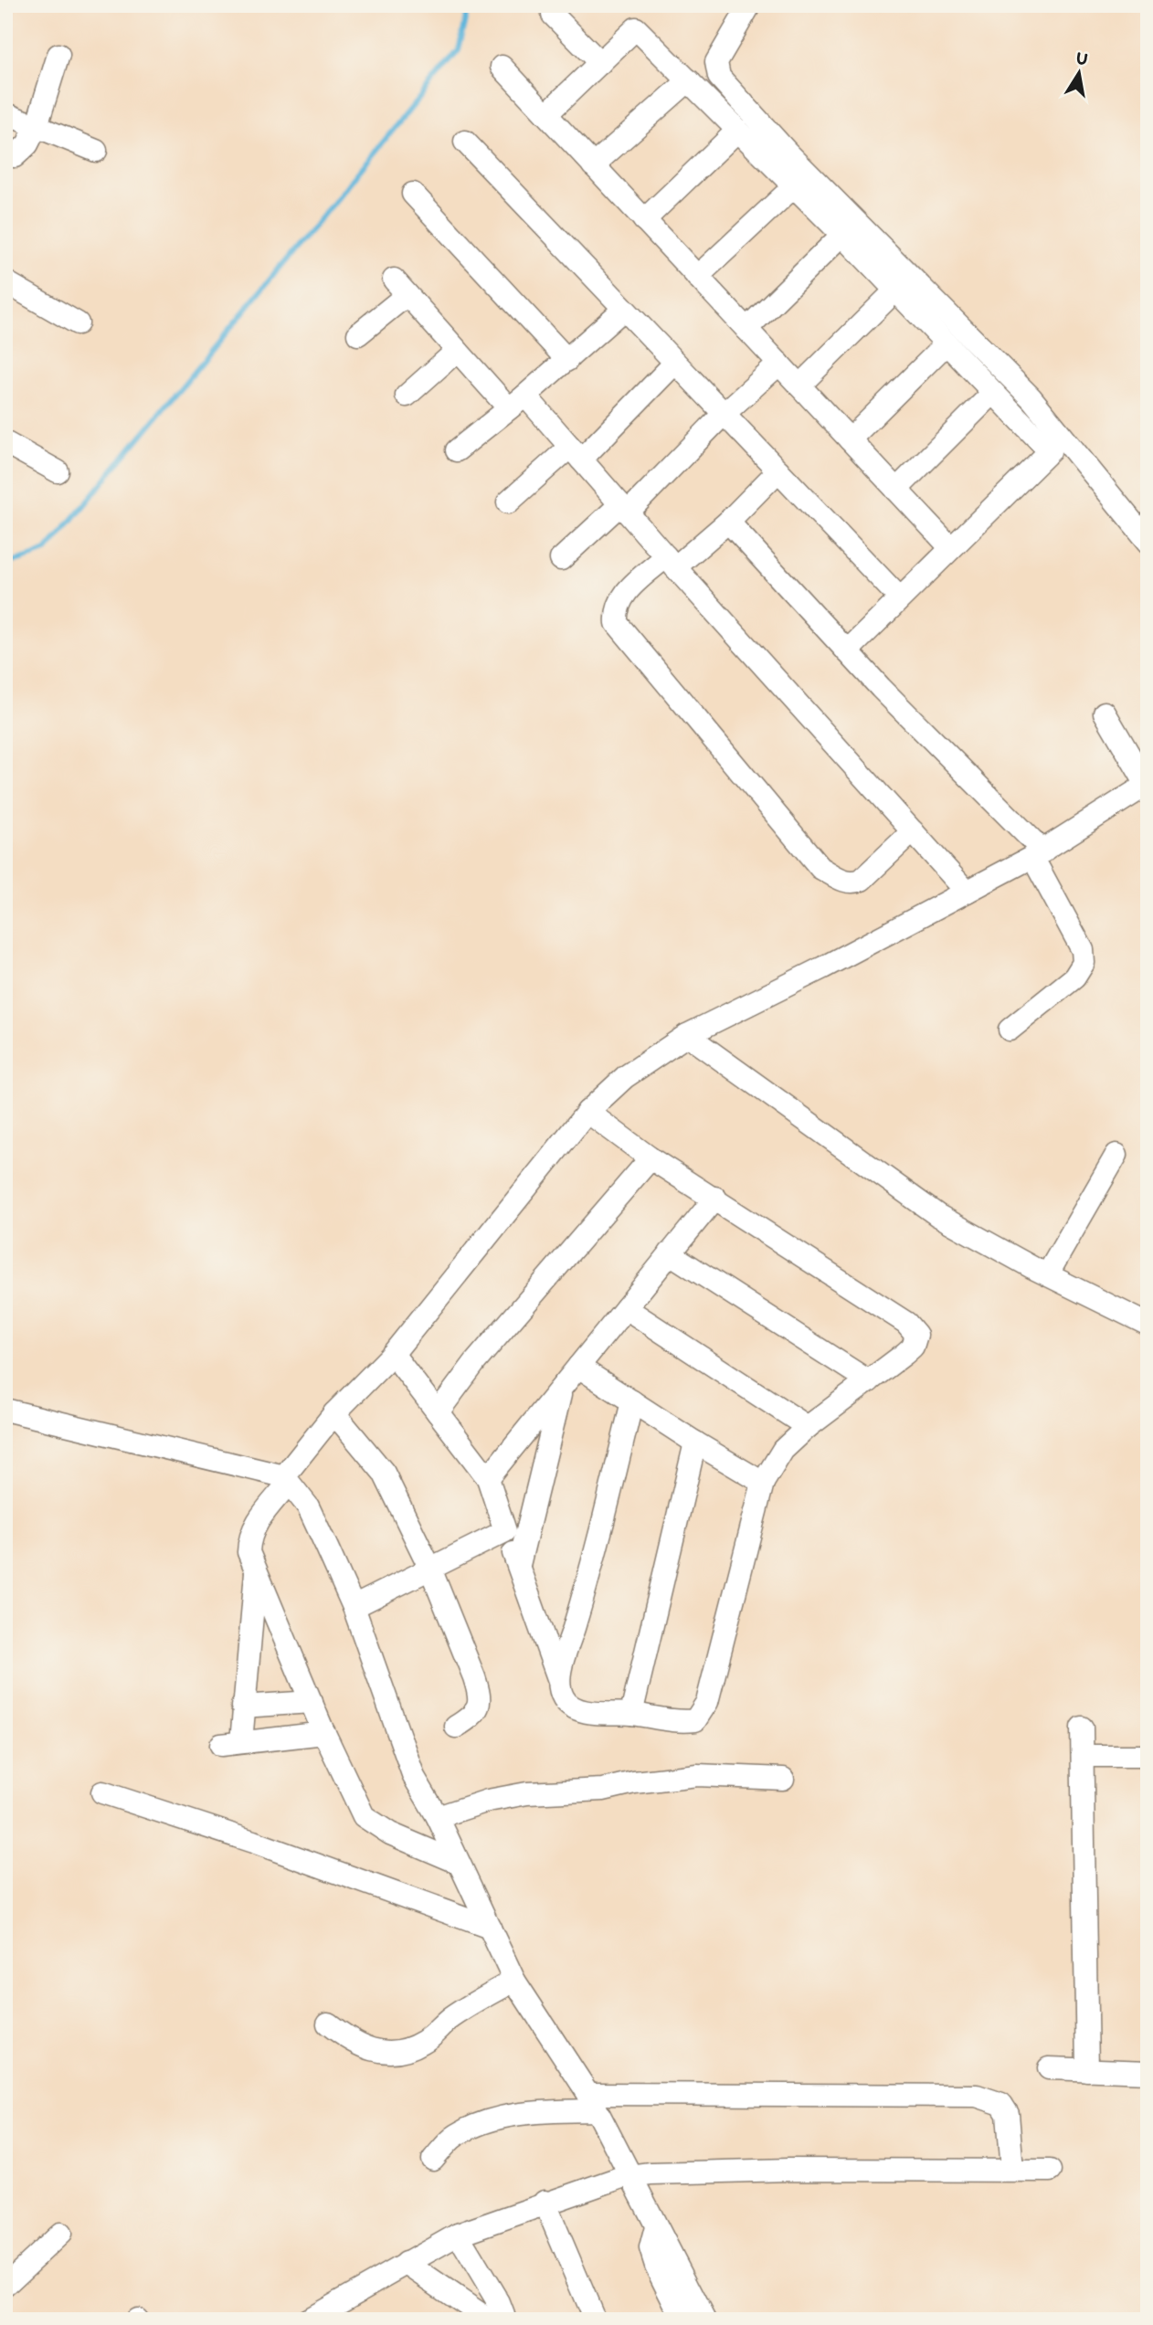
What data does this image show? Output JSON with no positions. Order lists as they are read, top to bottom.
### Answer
{
  "north": "top"
}
